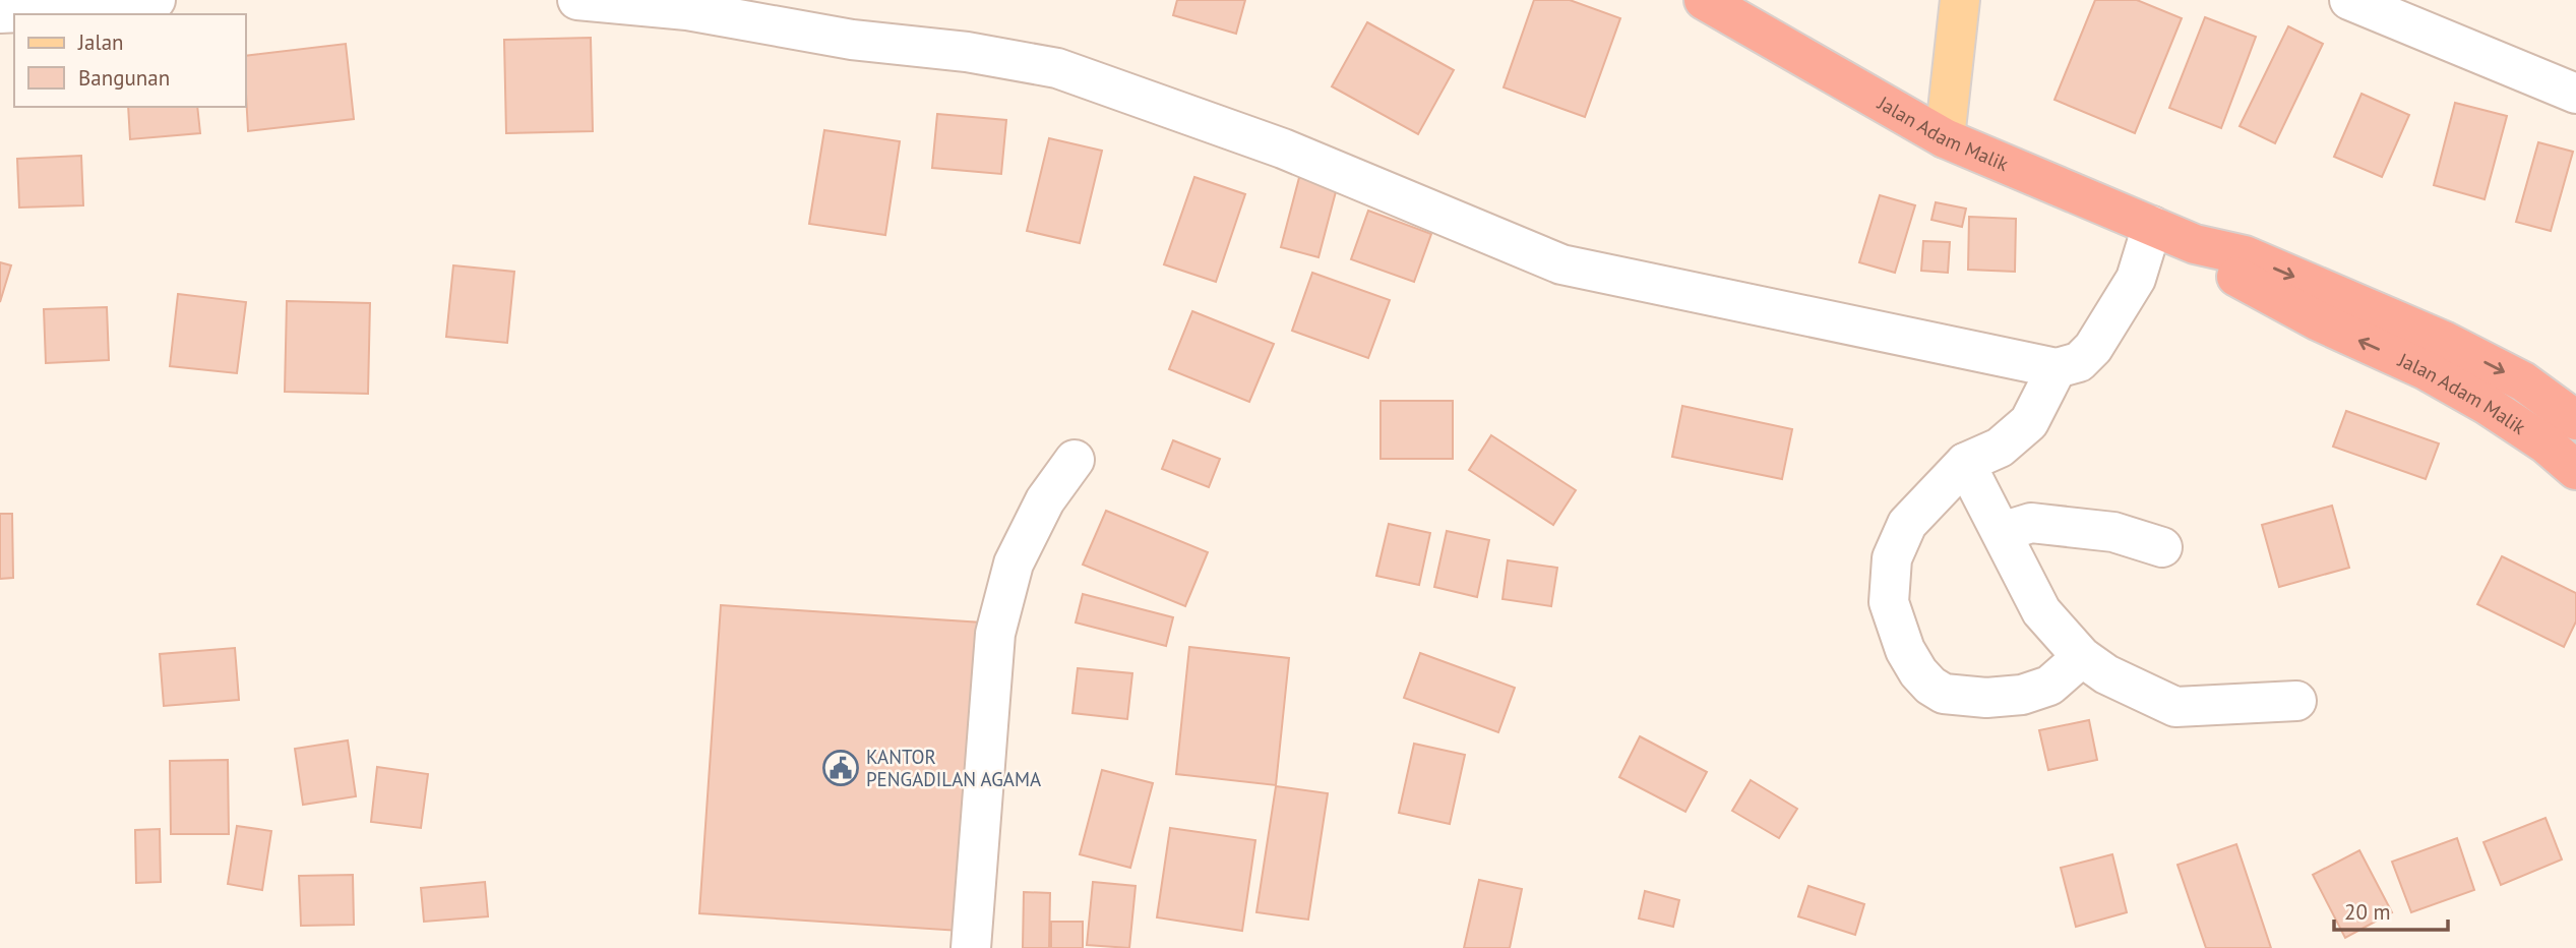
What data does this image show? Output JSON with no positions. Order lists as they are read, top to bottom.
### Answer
{
  "streets": {
    "highway": ["Jalan Adam Malik"]
  },
  "places": {
    "public building": ["KANTOR PENGADILAN AGAMA"]
  },
  "legend": ["Jalan", "Bangunan"],
  "scale_bar": "20 m"
}
